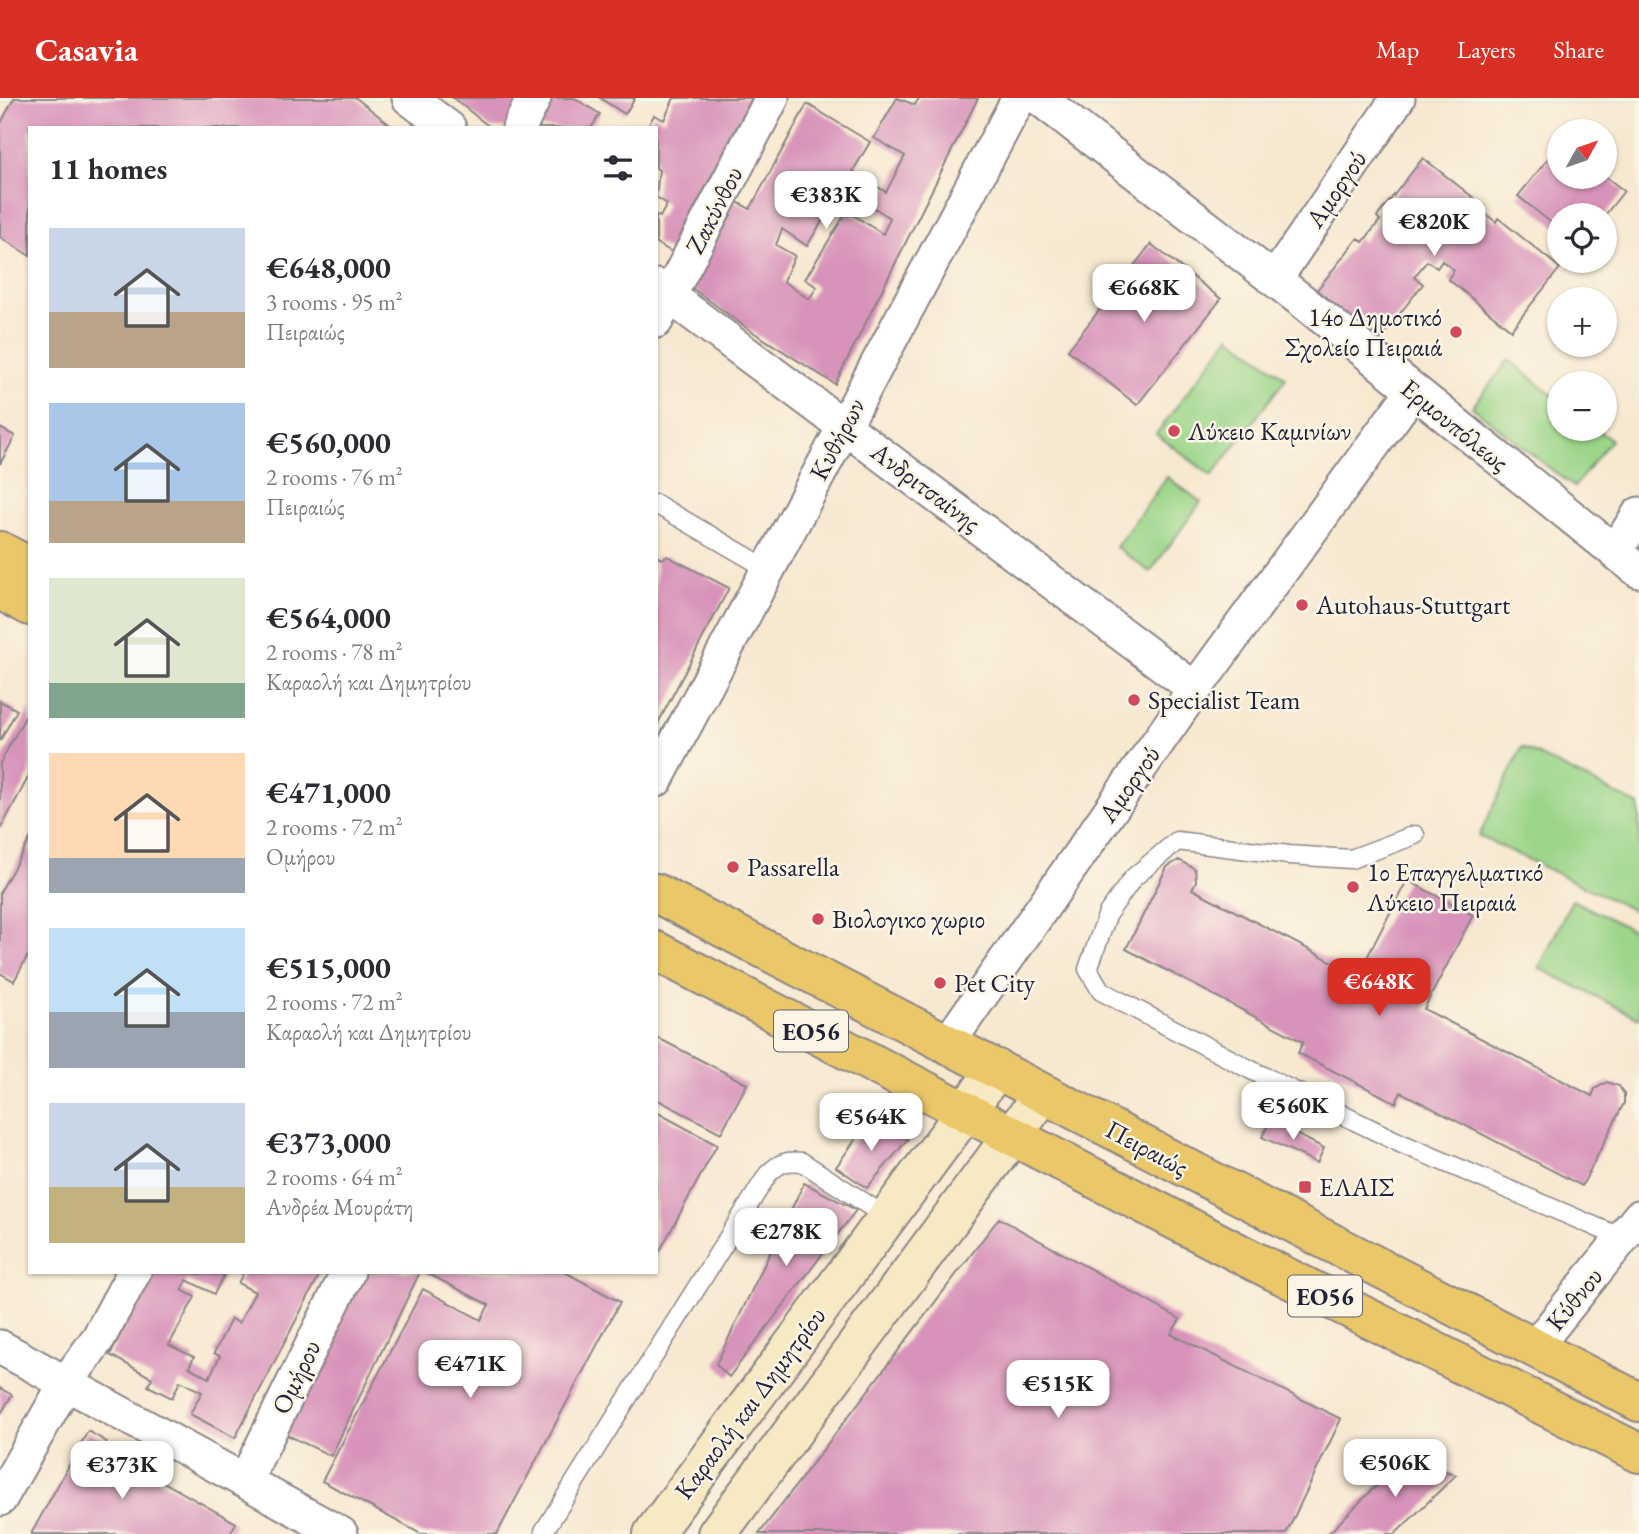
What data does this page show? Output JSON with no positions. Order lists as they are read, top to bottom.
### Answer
{
  "streets": {
    "main road": ["ΕΟ56", "Πειραιώς", "Καραολή και Δημητρίου"],
    "street": [
      "Αμοργού",
      "Ζακύνθου",
      "Ερμουπόλεως",
      "Κυθήρων",
      "Ανδριτσαίνης",
      "Κύθνου",
      "Ομήρου"
    ]
  },
  "crossings": [
    ["Αμοργού", "Ερμουπόλεως"],
    ["Αμοργού", "Ανδριτσαίνης"],
    ["Αμοργού", "Πειραιώς"],
    ["Ζακύνθου", "Ανδριτσαίνης"],
    ["Κυθήρων", "Ανδριτσαίνης"],
    ["Πειραιώς", "Κύθνου"],
    ["Πειραιώς", "Καραολή και Δημητρίου"]
  ],
  "places": {
    "other": [
      "14ο Δημοτικό Σχολείο Πειραιά",
      "Λύκειο Καμινίων",
      "Autohaus-Stuttgart",
      "Specialist Team",
      "Passarella",
      "1ο Επαγγελματικό Λύκειο Πειραιά",
      "Βιολογικο χωριο",
      "Pet City"
    ],
    "transit": ["ΕΛΑΙΣ"]
  },
  "north": "top right",
  "page": {
    "header": "Casavia",
    "nav": ["Map", "Layers", "Share"],
    "map_buttons": ["+", "−"],
    "heading": "11 homes",
    "price": [
      "€383K",
      "€820K",
      "€668K",
      "€648K",
      "€560K",
      "€564K",
      "€278K",
      "€471K",
      "€515K",
      "€506K",
      "€373K"
    ],
    "list": [
      {
        "name": "€648,000",
        "note": "3 rooms · 95 m² · Πειραιώς"
      },
      {
        "name": "€560,000",
        "note": "2 rooms · 76 m² · Πειραιώς"
      },
      {
        "name": "€564,000",
        "note": "2 rooms · 78 m² · Καραολή και Δημητρίου"
      },
      {
        "name": "€471,000",
        "note": "2 rooms · 72 m² · Ομήρου"
      },
      {
        "name": "€515,000",
        "note": "2 rooms · 72 m² · Καραολή και Δημητρίου"
      },
      {
        "name": "€373,000",
        "note": "2 rooms · 64 m² · Ανδρέα Μουράτη"
      }
    ]
  }
}
